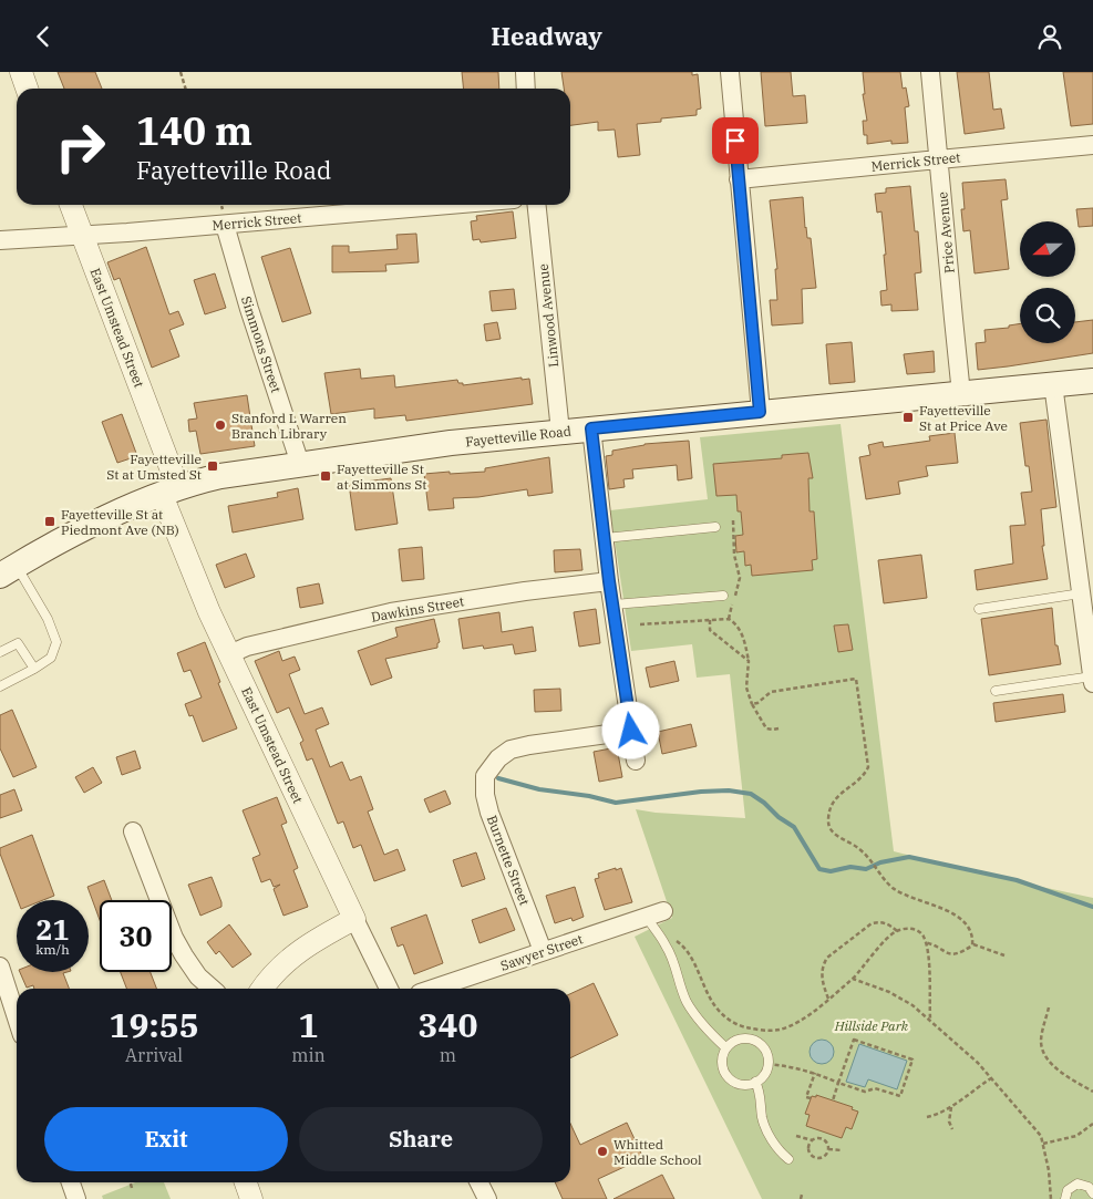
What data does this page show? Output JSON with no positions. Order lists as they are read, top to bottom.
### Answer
{
  "streets": {
    "main road": ["Fayetteville Road"],
    "street": [
      "Merrick Street",
      "Price Avenue",
      "Linwood Avenue",
      "East Umstead Street",
      "Simmons Street",
      "Dawkins Street",
      "Burnette Street",
      "Sawyer Street"
    ]
  },
  "crossings": [
    ["Merrick Street", "Price Avenue"],
    ["Merrick Street", "East Umstead Street"],
    ["Merrick Street", "Simmons Street"],
    ["Price Avenue", "Fayetteville Road"],
    ["Linwood Avenue", "Fayetteville Road"],
    ["East Umstead Street", "Fayetteville Road"],
    ["East Umstead Street", "Dawkins Street"],
    ["Simmons Street", "Fayetteville Road"],
    ["Burnette Street", "Sawyer Street"]
  ],
  "parks": ["Hillside Park"],
  "places": {
    "transit": [
      "Fayetteville St at Price Ave",
      "Fayetteville St at Umsted St",
      "Fayetteville St at Simmons St",
      "Fayetteville St at Piedmont Ave (NB)"
    ],
    "other": ["Stanford L Warren Branch Library", "Whitted Middle School"]
  },
  "north": "left",
  "page": {
    "header": "Headway",
    "turn": ["140 m", "Fayetteville Road"],
    "speed": "21 km/h",
    "limit": "30",
    "eta": [
      "19:55",
      "Arrival",
      "1",
      "min",
      "340",
      "m"
    ],
    "buttons": ["Exit", "Share"]
  }
}
